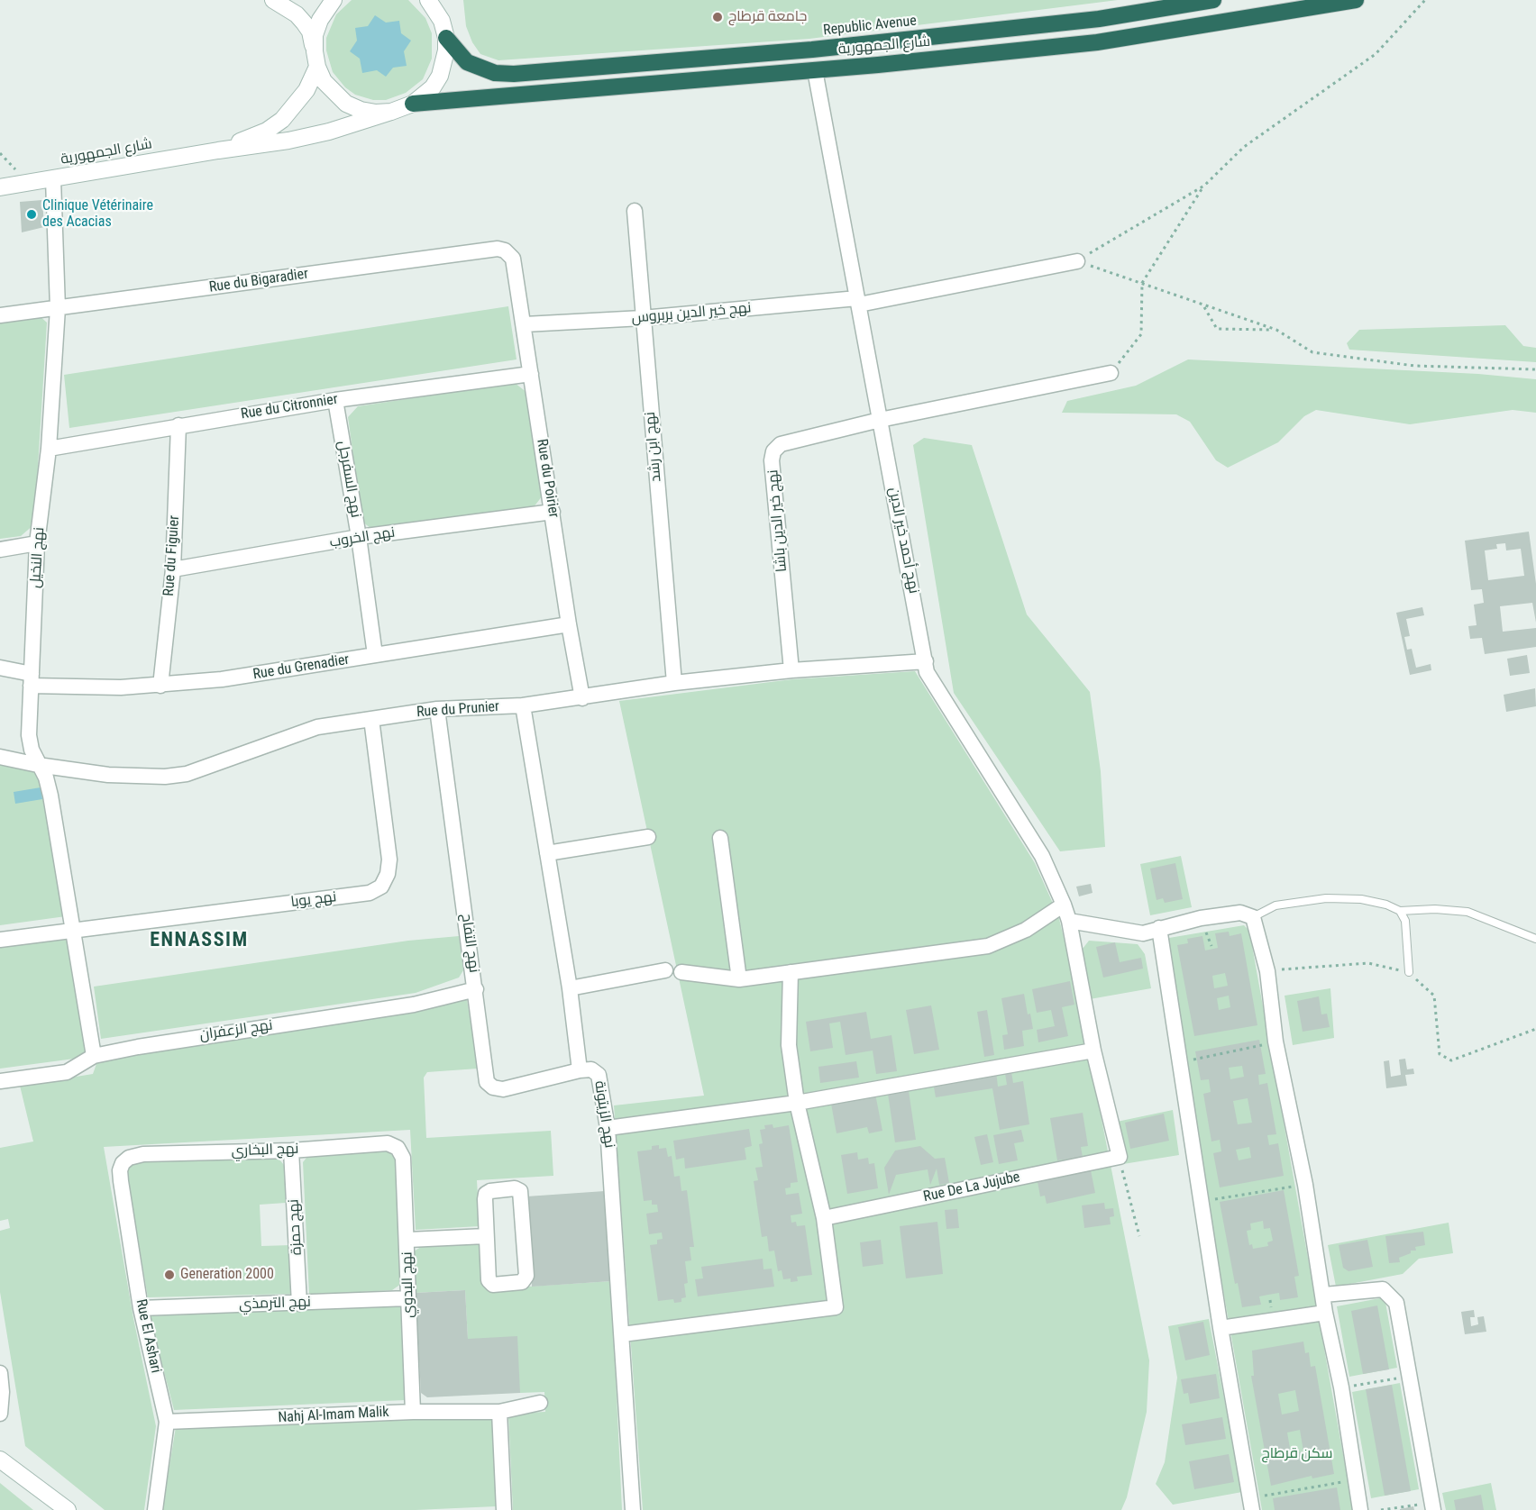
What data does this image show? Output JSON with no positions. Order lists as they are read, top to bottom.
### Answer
{
  "streets": {
    "highway": ["Republic Avenue", "شارع الجمهورية"],
    "street": [
      "Rue du Bigaradier",
      "نهج خير الدين بربروس",
      "Rue du Citronnier",
      "نهج ابن رشد",
      "Rue du Poirier",
      "نهج السفرجل",
      "نهج خير الدين باشا",
      "نهج الخروب",
      "نهج أحمد خير الدين",
      "Rue du Figuier",
      "نهج النخيل",
      "Rue du Grenadier",
      "Rue du Prunier",
      "نهج يوبا",
      "نهج التفاح",
      "نهج الزعفران",
      "نهج الزيتونة",
      "نهج البخاري",
      "Rue De La Jujube",
      "نهج حمزة",
      "نهج البدوي",
      "نهج الترمذي",
      "Rue El Ashari",
      "Nahj Al-Imam Malik"
    ]
  },
  "crossings": [
    ["Republic Avenue", "شارع الجمهورية"],
    ["شارع الجمهورية", "نهج أحمد خير الدين"],
    ["شارع الجمهورية", "نهج النخيل"],
    ["Rue du Bigaradier", "Rue du Poirier"],
    ["Rue du Bigaradier", "نهج النخيل"],
    ["نهج خير الدين بربروس", "نهج ابن رشد"],
    ["نهج خير الدين بربروس", "Rue du Poirier"],
    ["نهج خير الدين بربروس", "نهج أحمد خير الدين"],
    ["Rue du Citronnier", "Rue du Poirier"],
    ["Rue du Citronnier", "نهج السفرجل"],
    ["Rue du Citronnier", "Rue du Figuier"],
    ["Rue du Citronnier", "نهج النخيل"],
    ["نهج ابن رشد", "Rue du Prunier"],
    ["Rue du Poirier", "نهج الخروب"],
    ["Rue du Poirier", "Rue du Grenadier"],
    ["Rue du Poirier", "Rue du Prunier"],
    ["نهج السفرجل", "نهج الخروب"],
    ["نهج السفرجل", "Rue du Grenadier"],
    ["نهج خير الدين باشا", "نهج أحمد خير الدين"],
    ["نهج خير الدين باشا", "Rue du Prunier"],
    ["نهج الخروب", "Rue du Figuier"],
    ["نهج أحمد خير الدين", "Rue du Prunier"],
    ["نهج أحمد خير الدين", "Rue De La Jujube"],
    ["Rue du Figuier", "Rue du Grenadier"],
    ["نهج النخيل", "Rue du Grenadier"],
    ["نهج النخيل", "Rue du Prunier"],
    ["نهج النخيل", "نهج يوبا"],
    ["Rue du Prunier", "نهج يوبا"],
    ["Rue du Prunier", "نهج التفاح"],
    ["Rue du Prunier", "نهج الزيتونة"],
    ["نهج التفاح", "نهج الزعفران"],
    ["نهج التفاح", "نهج الزيتونة"],
    ["نهج البخاري", "نهج حمزة"],
    ["نهج البخاري", "نهج البدوي"],
    ["نهج البخاري", "Rue El Ashari"],
    ["نهج حمزة", "نهج الترمذي"],
    ["نهج البدوي", "نهج الترمذي"],
    ["نهج البدوي", "Nahj Al-Imam Malik"],
    ["نهج الترمذي", "Rue El Ashari"],
    ["Rue El Ashari", "Nahj Al-Imam Malik"]
  ],
  "districts": ["ENNASSIM"],
  "parks": ["سكن قرطاج"],
  "places": ["جامعة قرطاج", "Clinique Vétérinaire des Acacias", "Generation 2000"]
}
